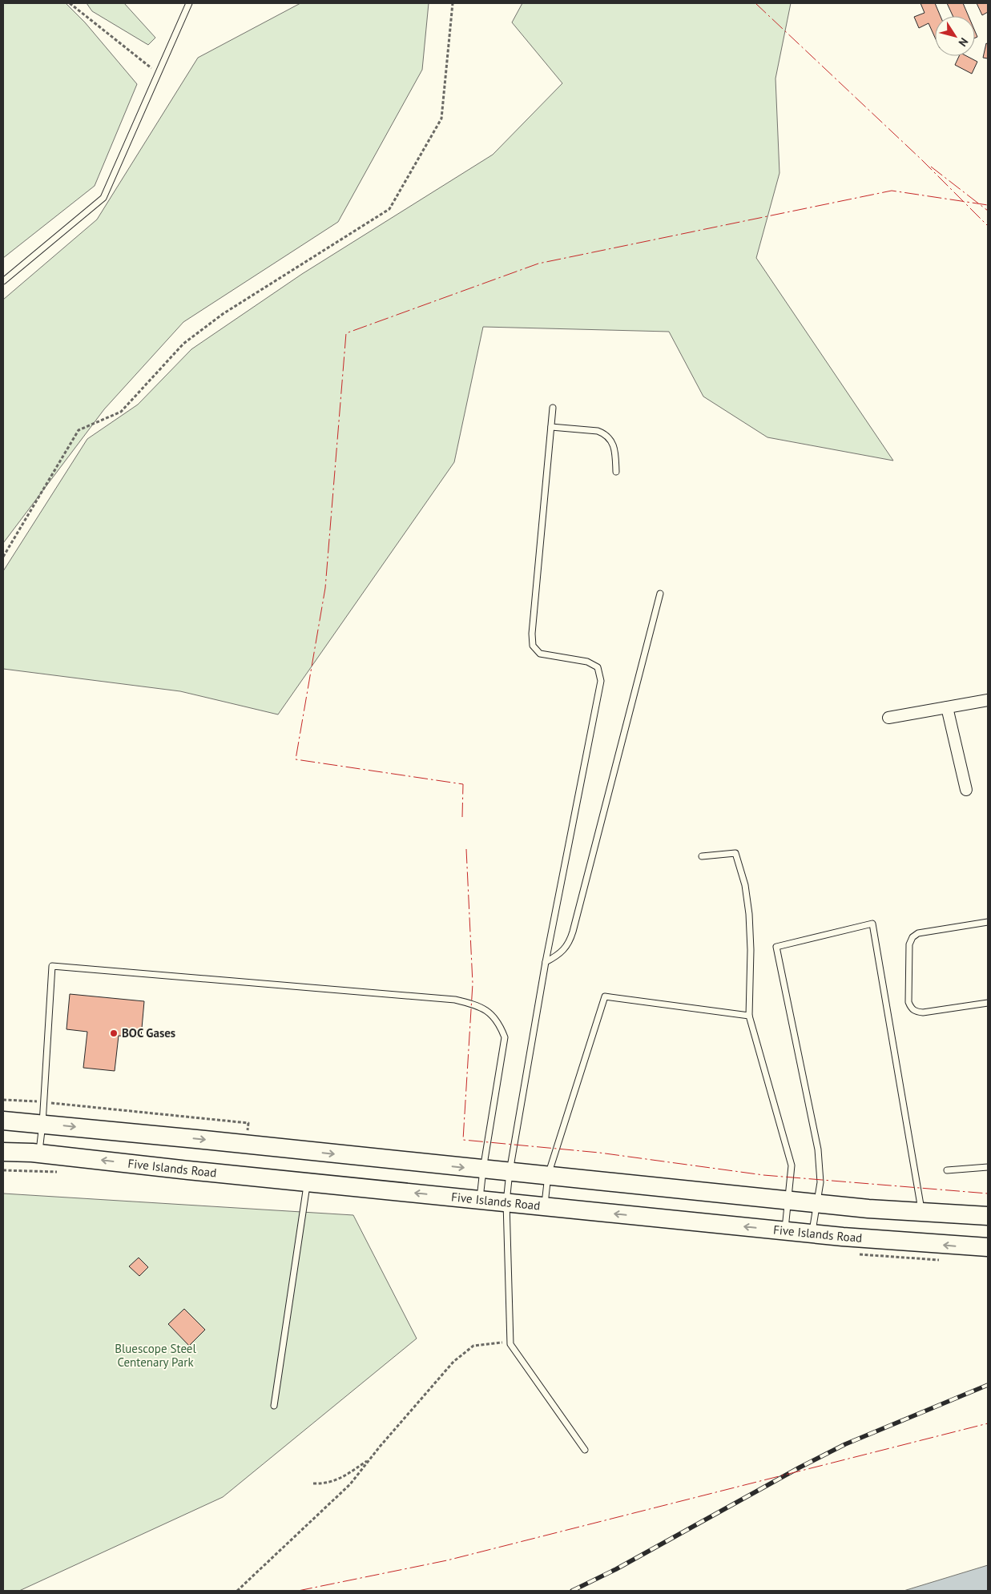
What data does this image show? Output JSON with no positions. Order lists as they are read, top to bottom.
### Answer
{
  "streets": {
    "main road": ["Five Islands Road"]
  },
  "parks": ["Bluescope Steel Centenary Park"],
  "places": ["BOC Gases"],
  "north": "bottom right"
}
